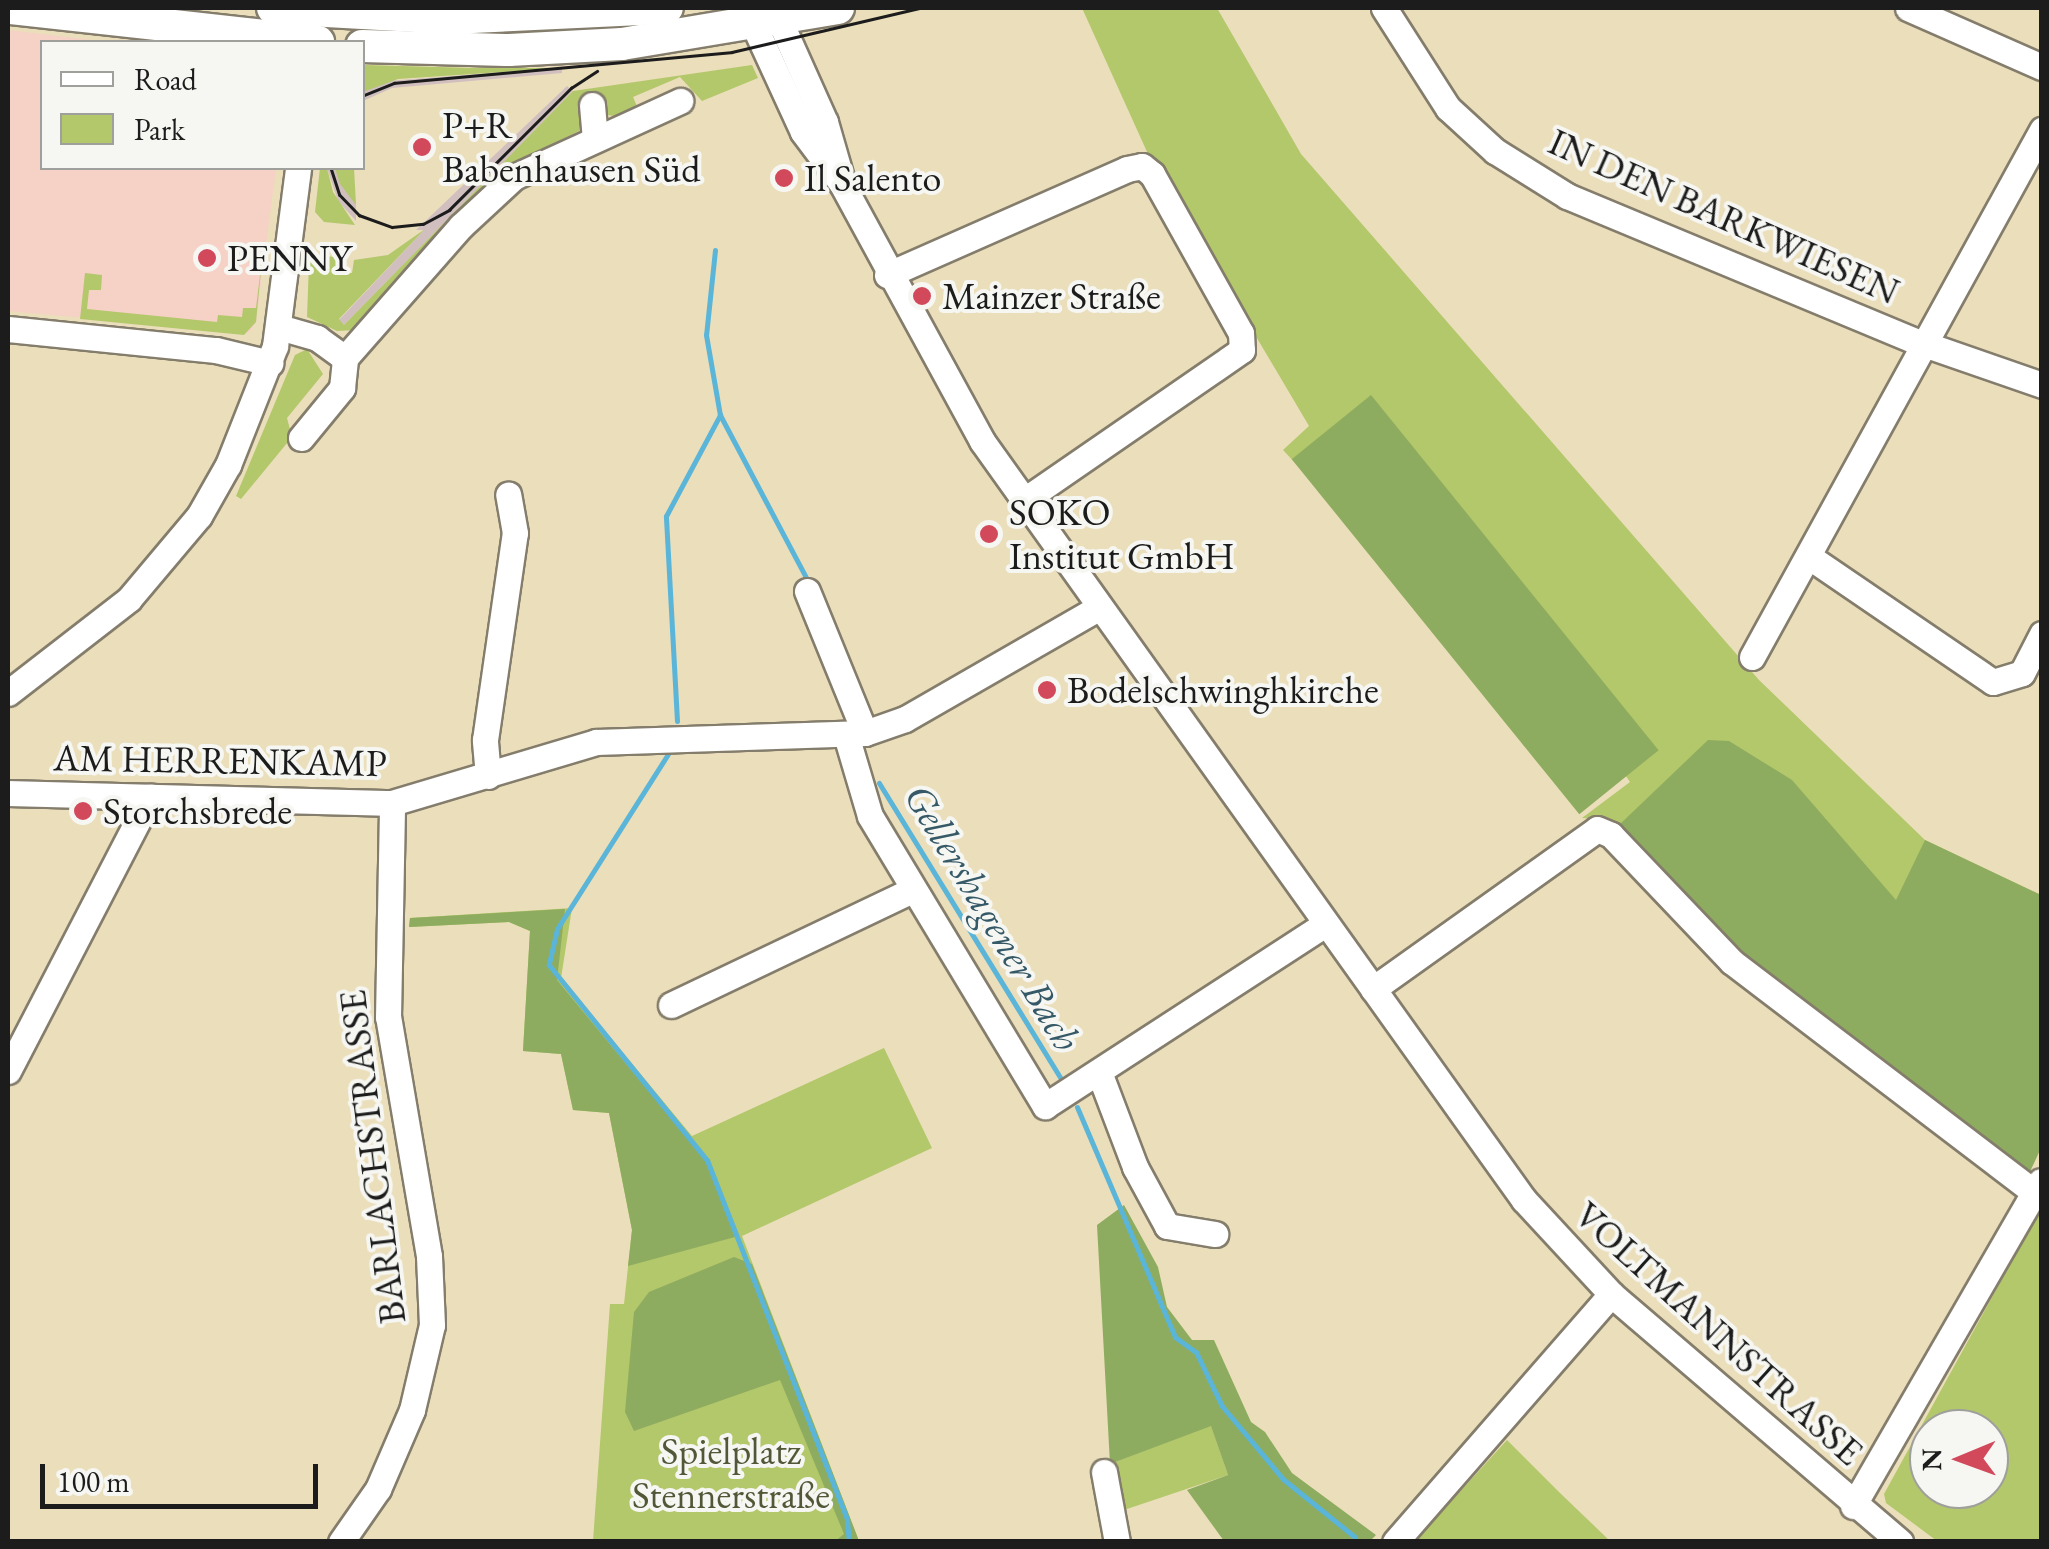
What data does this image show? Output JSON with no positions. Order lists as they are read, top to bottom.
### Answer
{
  "streets": {
    "street": [
      "IN DEN BARKWIESEN",
      "AM HERRENKAMP",
      "BARLACHSTRASSE",
      "VOLTMANNSTRASSE"
    ]
  },
  "crossings": [
    ["AM HERRENKAMP", "BARLACHSTRASSE"],
    ["AM HERRENKAMP", "VOLTMANNSTRASSE"]
  ],
  "water": ["Gellershagener Bach"],
  "parks": ["Spielplatz Stennerstraße"],
  "places": [
    "P+R Babenhausen Süd",
    "Il Salento",
    "PENNY",
    "Mainzer Straße",
    "SOKO Institut GmbH",
    "Bodelschwinghkirche",
    "Storchsbrede"
  ],
  "legend": ["Road", "Park"],
  "scale_bar": "100 m",
  "north": "left"
}
